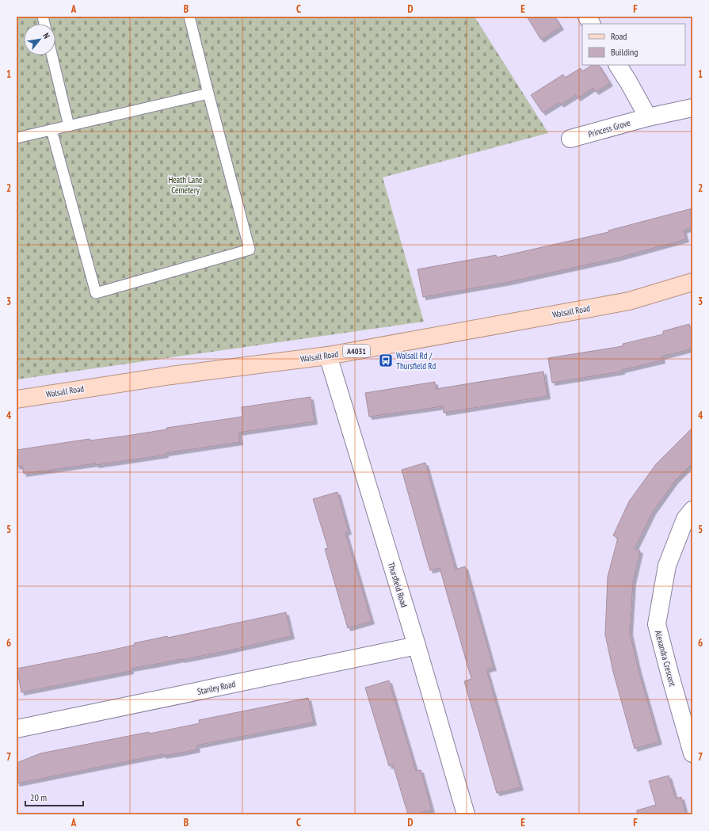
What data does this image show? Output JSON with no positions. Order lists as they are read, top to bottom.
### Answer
{
  "streets": {
    "main road": ["Walsall Road", "A4031"],
    "street": [
      "Princess Grove",
      "Thursfield Road",
      "Alexandra Crescent",
      "Stanley Road"
    ]
  },
  "crossings": [
    ["Walsall Road", "Thursfield Road"],
    ["Thursfield Road", "Stanley Road"]
  ],
  "parks": ["Heath Lane Cemetery"],
  "places": {
    "bus stop": ["Walsall Rd / Thursfield Rd"]
  },
  "legend": ["Road", "Building"],
  "scale_bar": "20 m",
  "north": "top right",
  "grid": {
    "columns": [
      "A",
      "B",
      "C",
      "D",
      "E",
      "F"
    ],
    "rows": [
      "1",
      "2",
      "3",
      "4",
      "5",
      "6",
      "7"
    ]
  }
}
